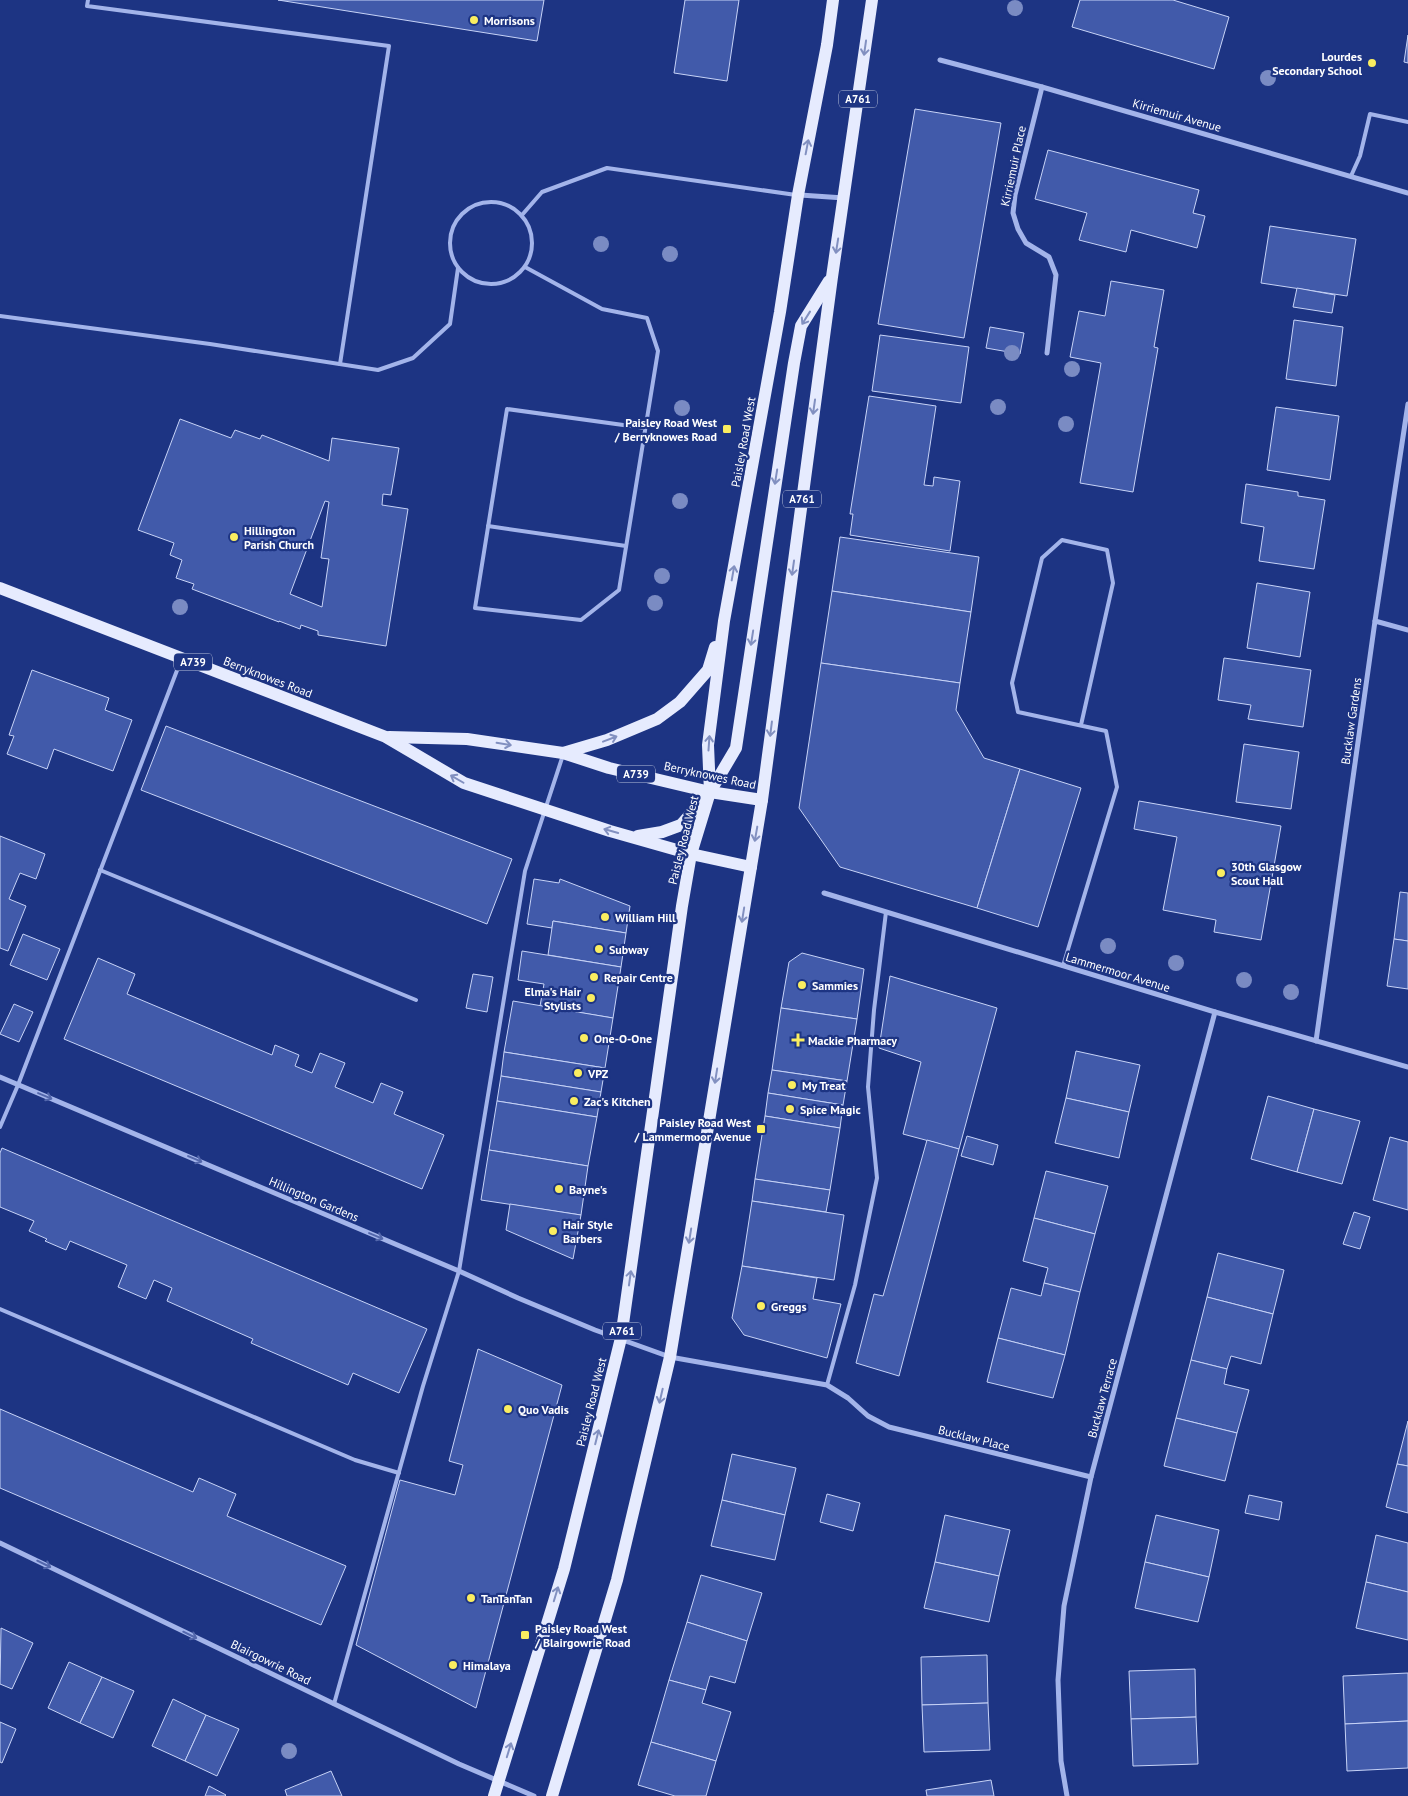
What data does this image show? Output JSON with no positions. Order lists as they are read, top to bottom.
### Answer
{
  "streets": {
    "main road": [
      "A761",
      "Paisley Road West",
      "A739",
      "Berryknowes Road"
    ],
    "street": [
      "Kirriemuir Avenue",
      "Kirriemuir Place",
      "Bucklaw Gardens",
      "Lammermoor Avenue",
      "Hillington Gardens",
      "Bucklaw Terrace",
      "Bucklaw Place",
      "Blairgowrie Road"
    ]
  },
  "crossings": [
    ["A761", "Berryknowes Road"],
    ["Kirriemuir Avenue", "Kirriemuir Place"],
    ["Paisley Road West", "Berryknowes Road"],
    ["Paisley Road West", "Hillington Gardens"],
    ["Paisley Road West", "Blairgowrie Road"],
    ["Bucklaw Gardens", "Lammermoor Avenue"],
    ["Lammermoor Avenue", "Bucklaw Terrace"],
    ["Bucklaw Terrace", "Bucklaw Place"]
  ],
  "one_way": ["Hillington Gardens", "Blairgowrie Road"],
  "places": {
    "other": [
      "Morrisons",
      "Lourdes Secondary School",
      "Hillington Parish Church",
      "30th Glasgow Scout Hall",
      "William Hill",
      "Subway",
      "Repair Centre",
      "Sammies",
      "Elma's Hair Stylists",
      "One-O-One",
      "VPZ",
      "My Treat",
      "Zac's Kitchen",
      "Spice Magic",
      "Bayne's",
      "Hair Style Barbers",
      "Greggs",
      "Quo Vadis",
      "TanTanTan",
      "Himalaya"
    ],
    "transit": ["Paisley Road West / Berryknowes Road", "Paisley Road West / Lammermoor Avenue", "Paisley Road West / Blairgowrie Road"],
    "health": ["Mackie Pharmacy"]
  }
}
